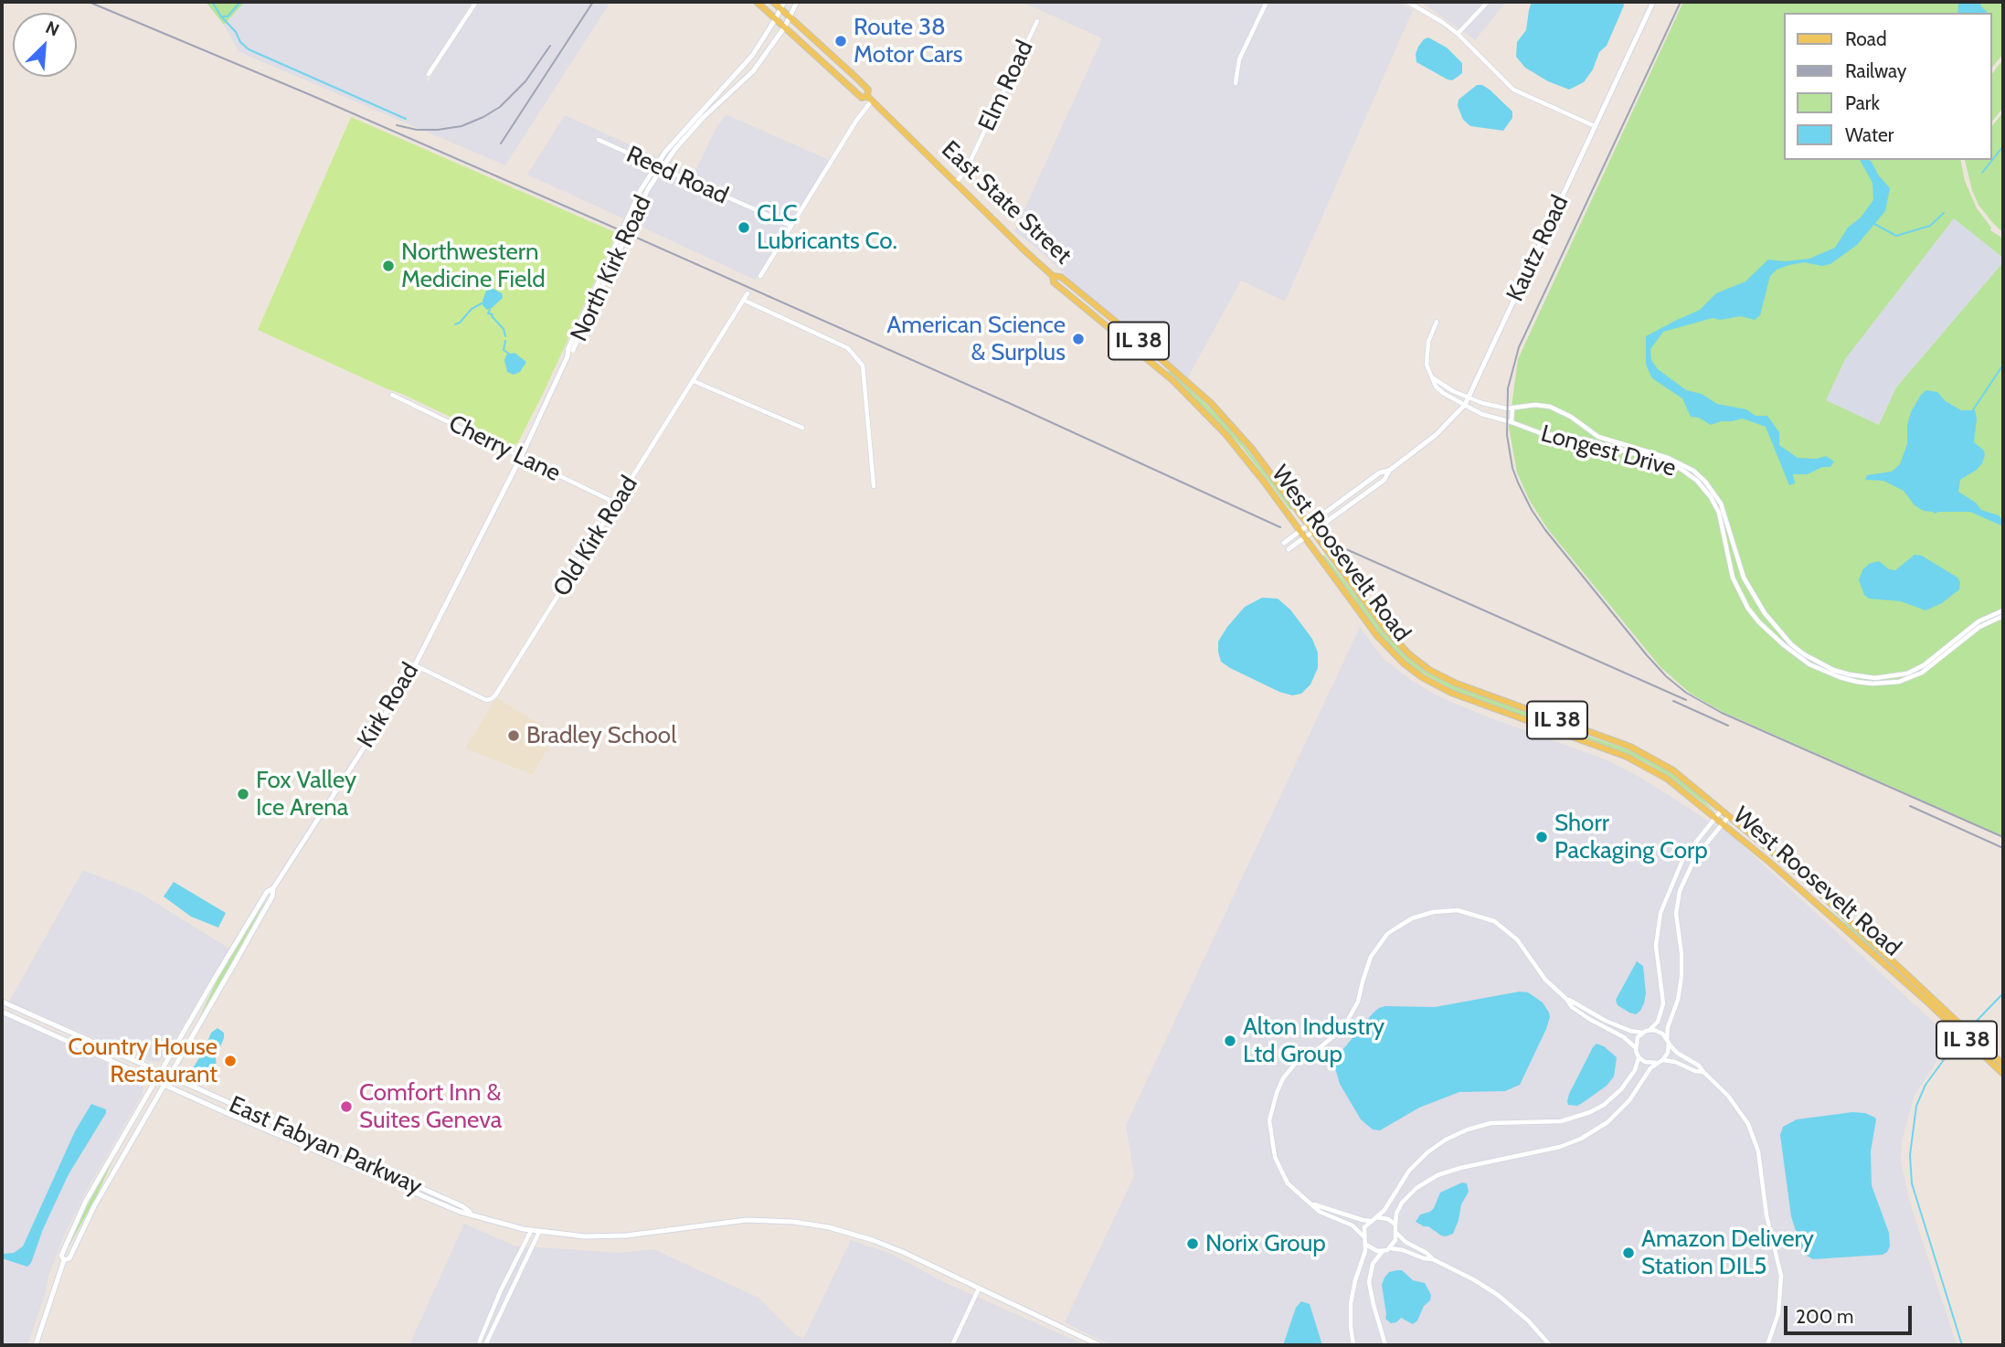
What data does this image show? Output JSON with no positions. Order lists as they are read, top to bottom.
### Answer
{
  "streets": {
    "main road": ["East State Street", "IL 38", "West Roosevelt Road"],
    "street": [
      "Elm Road",
      "Reed Road",
      "Kautz Road",
      "North Kirk Road",
      "Cherry Lane",
      "Longest Drive",
      "Old Kirk Road",
      "Kirk Road",
      "East Fabyan Parkway"
    ]
  },
  "crossings": [
    ["Elm Road", "East State Street"],
    ["East State Street", "Kautz Road"],
    ["East State Street", "North Kirk Road"],
    ["East State Street", "West Roosevelt Road"],
    ["Kautz Road", "Longest Drive"],
    ["Kautz Road", "West Roosevelt Road"],
    ["North Kirk Road", "Kirk Road"],
    ["Cherry Lane", "Old Kirk Road"],
    ["Cherry Lane", "Kirk Road"],
    ["Old Kirk Road", "Kirk Road"],
    ["Kirk Road", "East Fabyan Parkway"]
  ],
  "places": [
    "Route 38 Motor Cars",
    "CLC Lubricants Co.",
    "Northwestern Medicine Field",
    "American Science & Surplus",
    "Bradley School",
    "Fox Valley Ice Arena",
    "Shorr Packaging Corp",
    "Alton Industry Ltd Group",
    "Country House Restaurant",
    "Comfort Inn & Suites Geneva",
    "Norix Group",
    "Amazon Delivery Station DIL5"
  ],
  "legend": [
    "Road",
    "Railway",
    "Park",
    "Water"
  ],
  "scale_bar": "200 m",
  "north": "top right"
}
